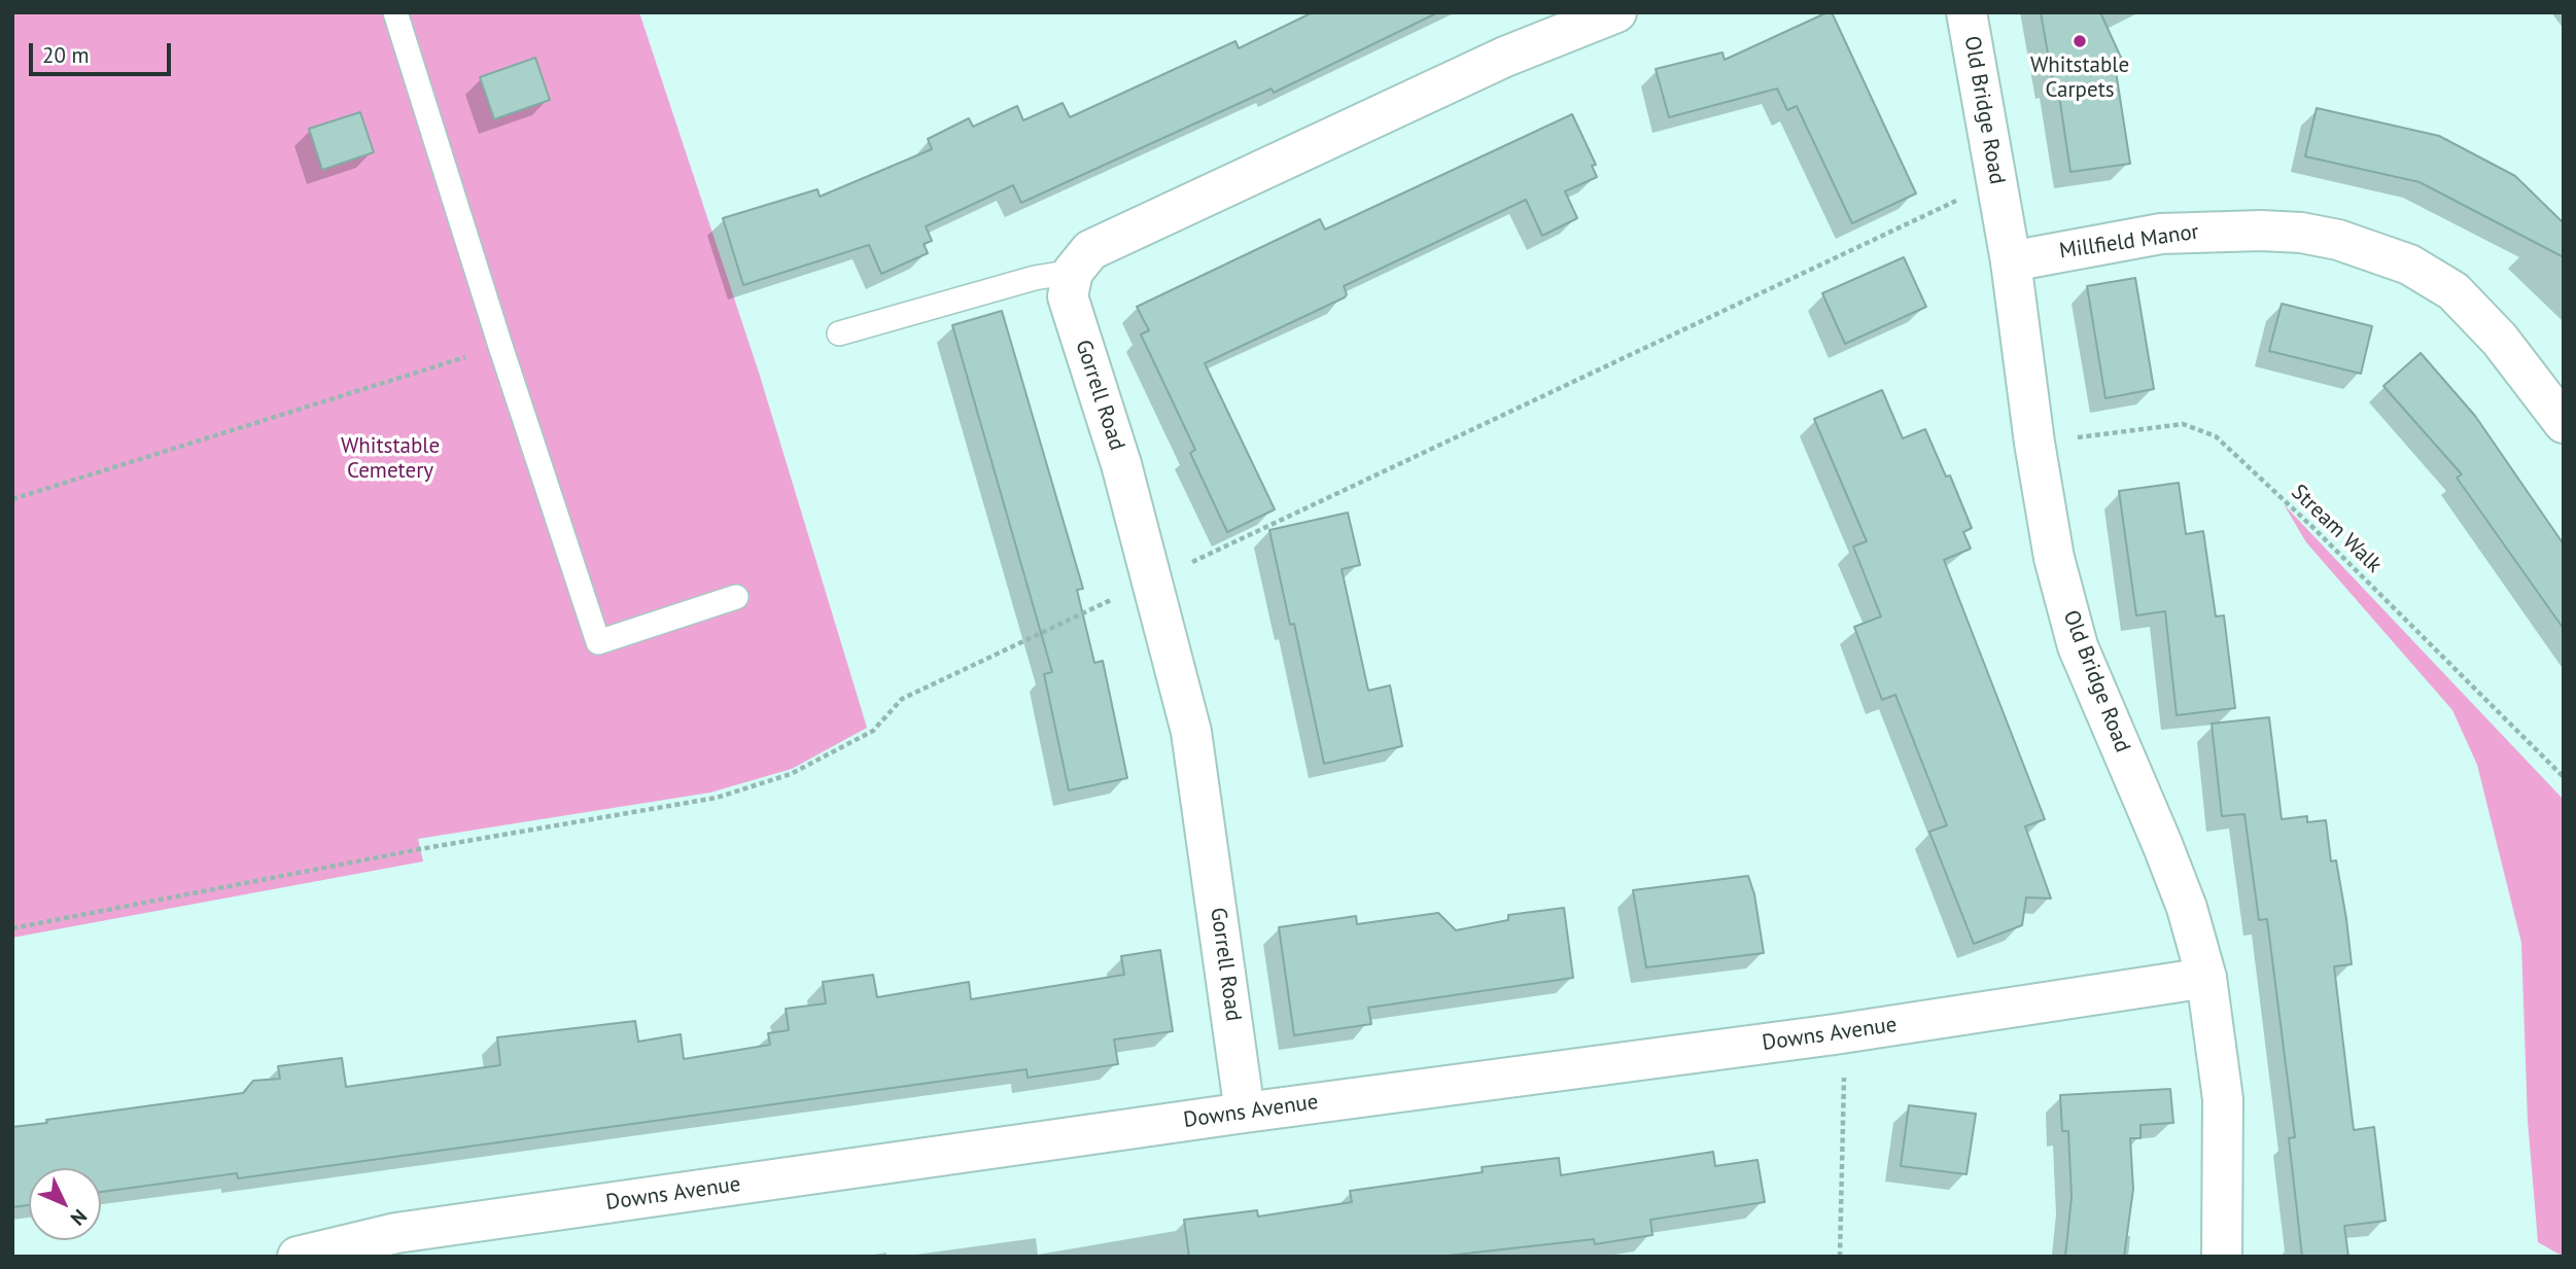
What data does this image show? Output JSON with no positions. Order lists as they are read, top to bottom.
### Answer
{
  "streets": {
    "street": [
      "Old Bridge Road",
      "Millfield Manor",
      "Gorrell Road",
      "Downs Avenue"
    ],
    "path": ["Stream Walk"]
  },
  "crossings": [
    ["Old Bridge Road", "Millfield Manor"],
    ["Old Bridge Road", "Stream Walk"],
    ["Old Bridge Road", "Downs Avenue"],
    ["Gorrell Road", "Downs Avenue"]
  ],
  "parks": ["Whitstable Cemetery"],
  "places": ["Whitstable Carpets"],
  "scale_bar": "20 m",
  "north": "bottom right"
}
